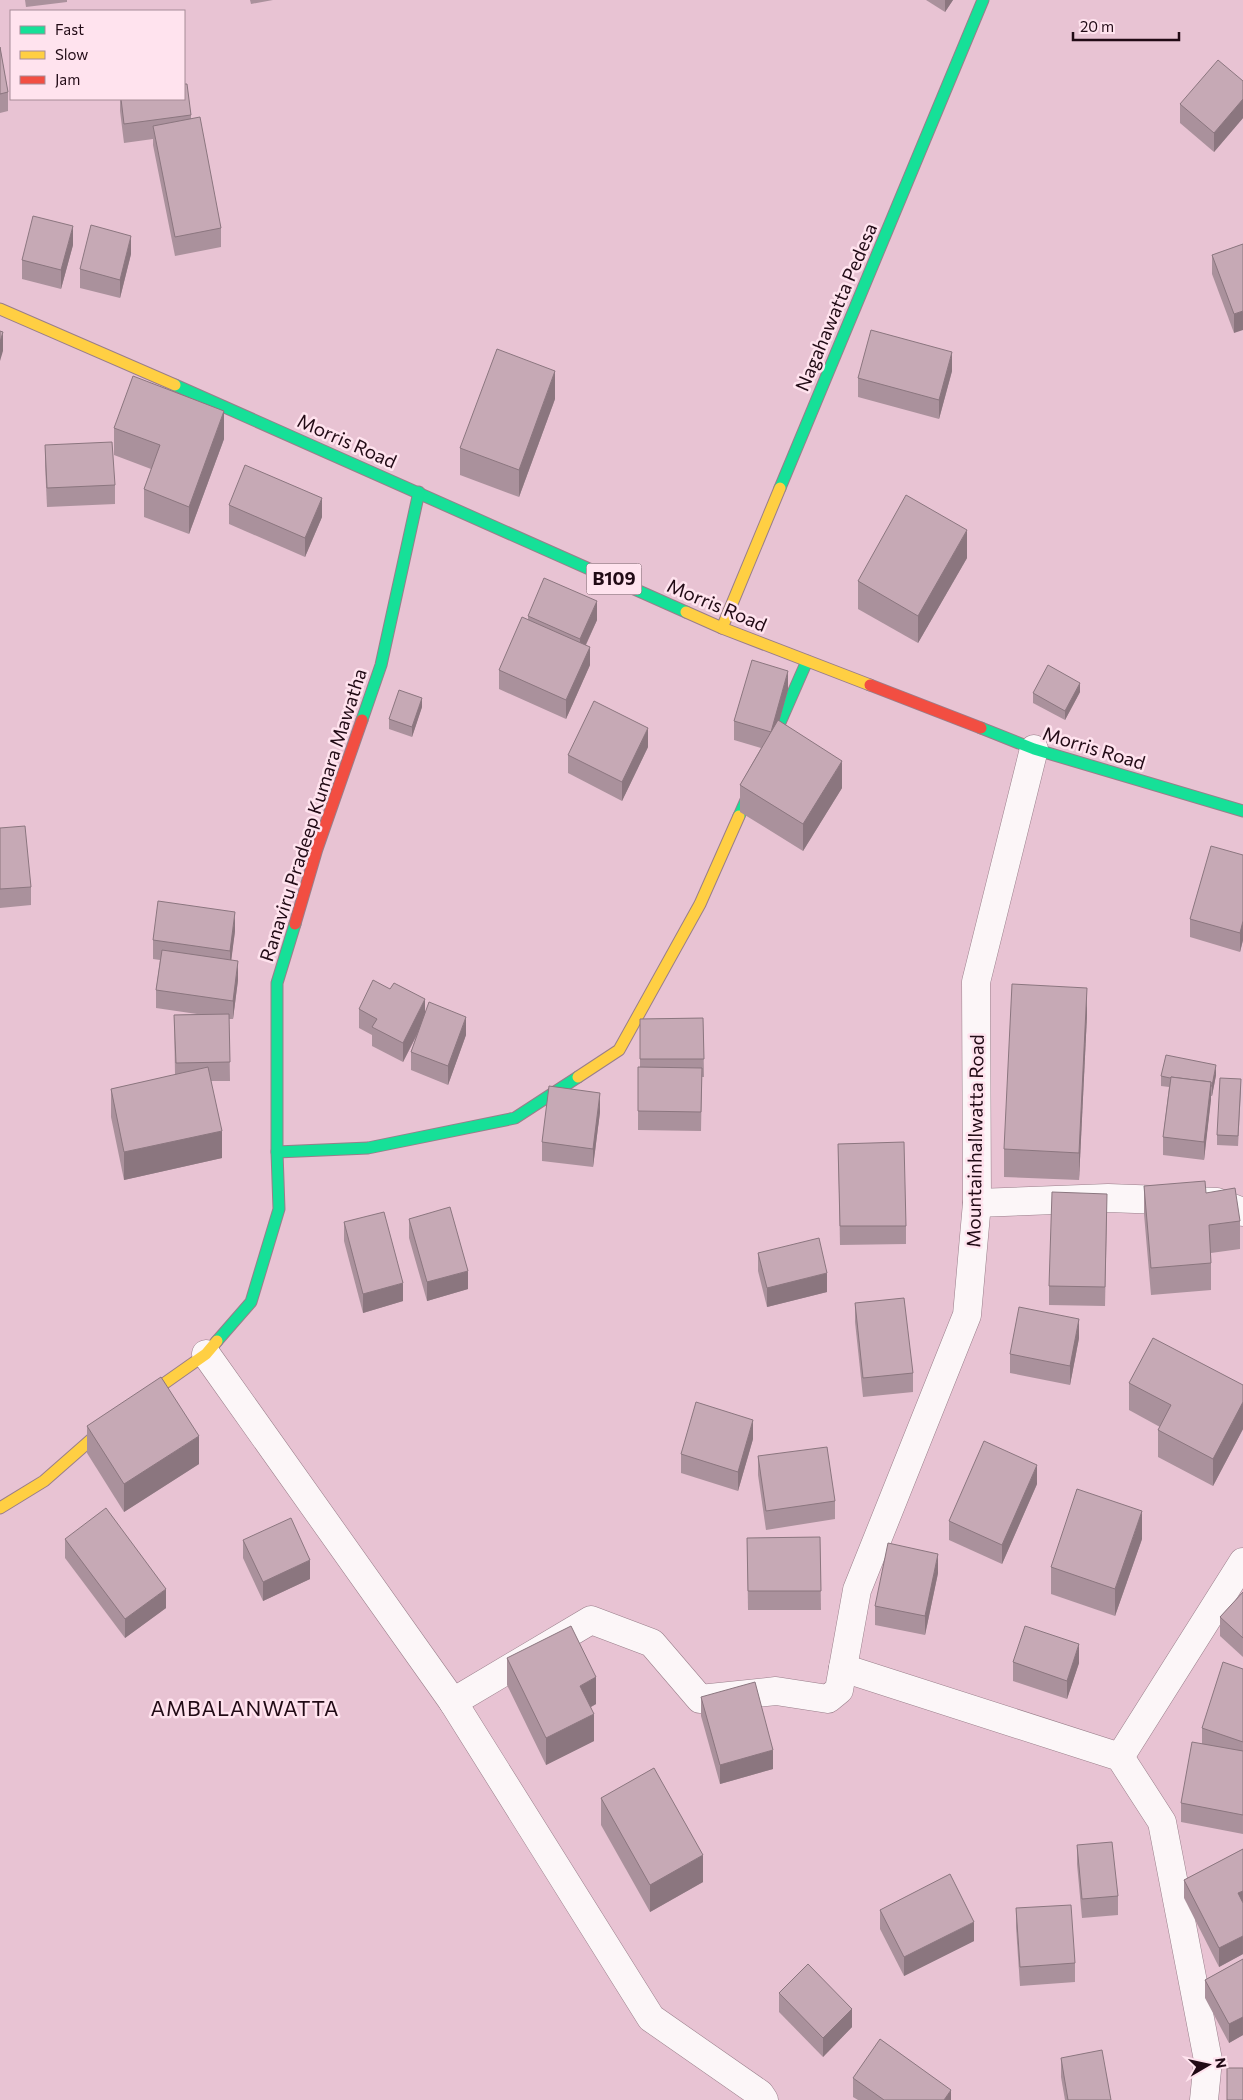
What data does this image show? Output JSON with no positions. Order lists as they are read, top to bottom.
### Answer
{
  "streets": {
    "street": [
      "Nagahawatta Pedesa",
      "Morris Road",
      "B109",
      "Ranaviru Pradeep Kumara Mawatha",
      "Mountainhallwatta Road"
    ]
  },
  "crossings": [
    ["Nagahawatta Pedesa", "Morris Road"],
    ["Morris Road", "Ranaviru Pradeep Kumara Mawatha"],
    ["Morris Road", "Mountainhallwatta Road"]
  ],
  "districts": ["AMBALANWATTA"],
  "legend": ["Fast", "Slow", "Jam"],
  "scale_bar": "20 m",
  "north": "right"
}
